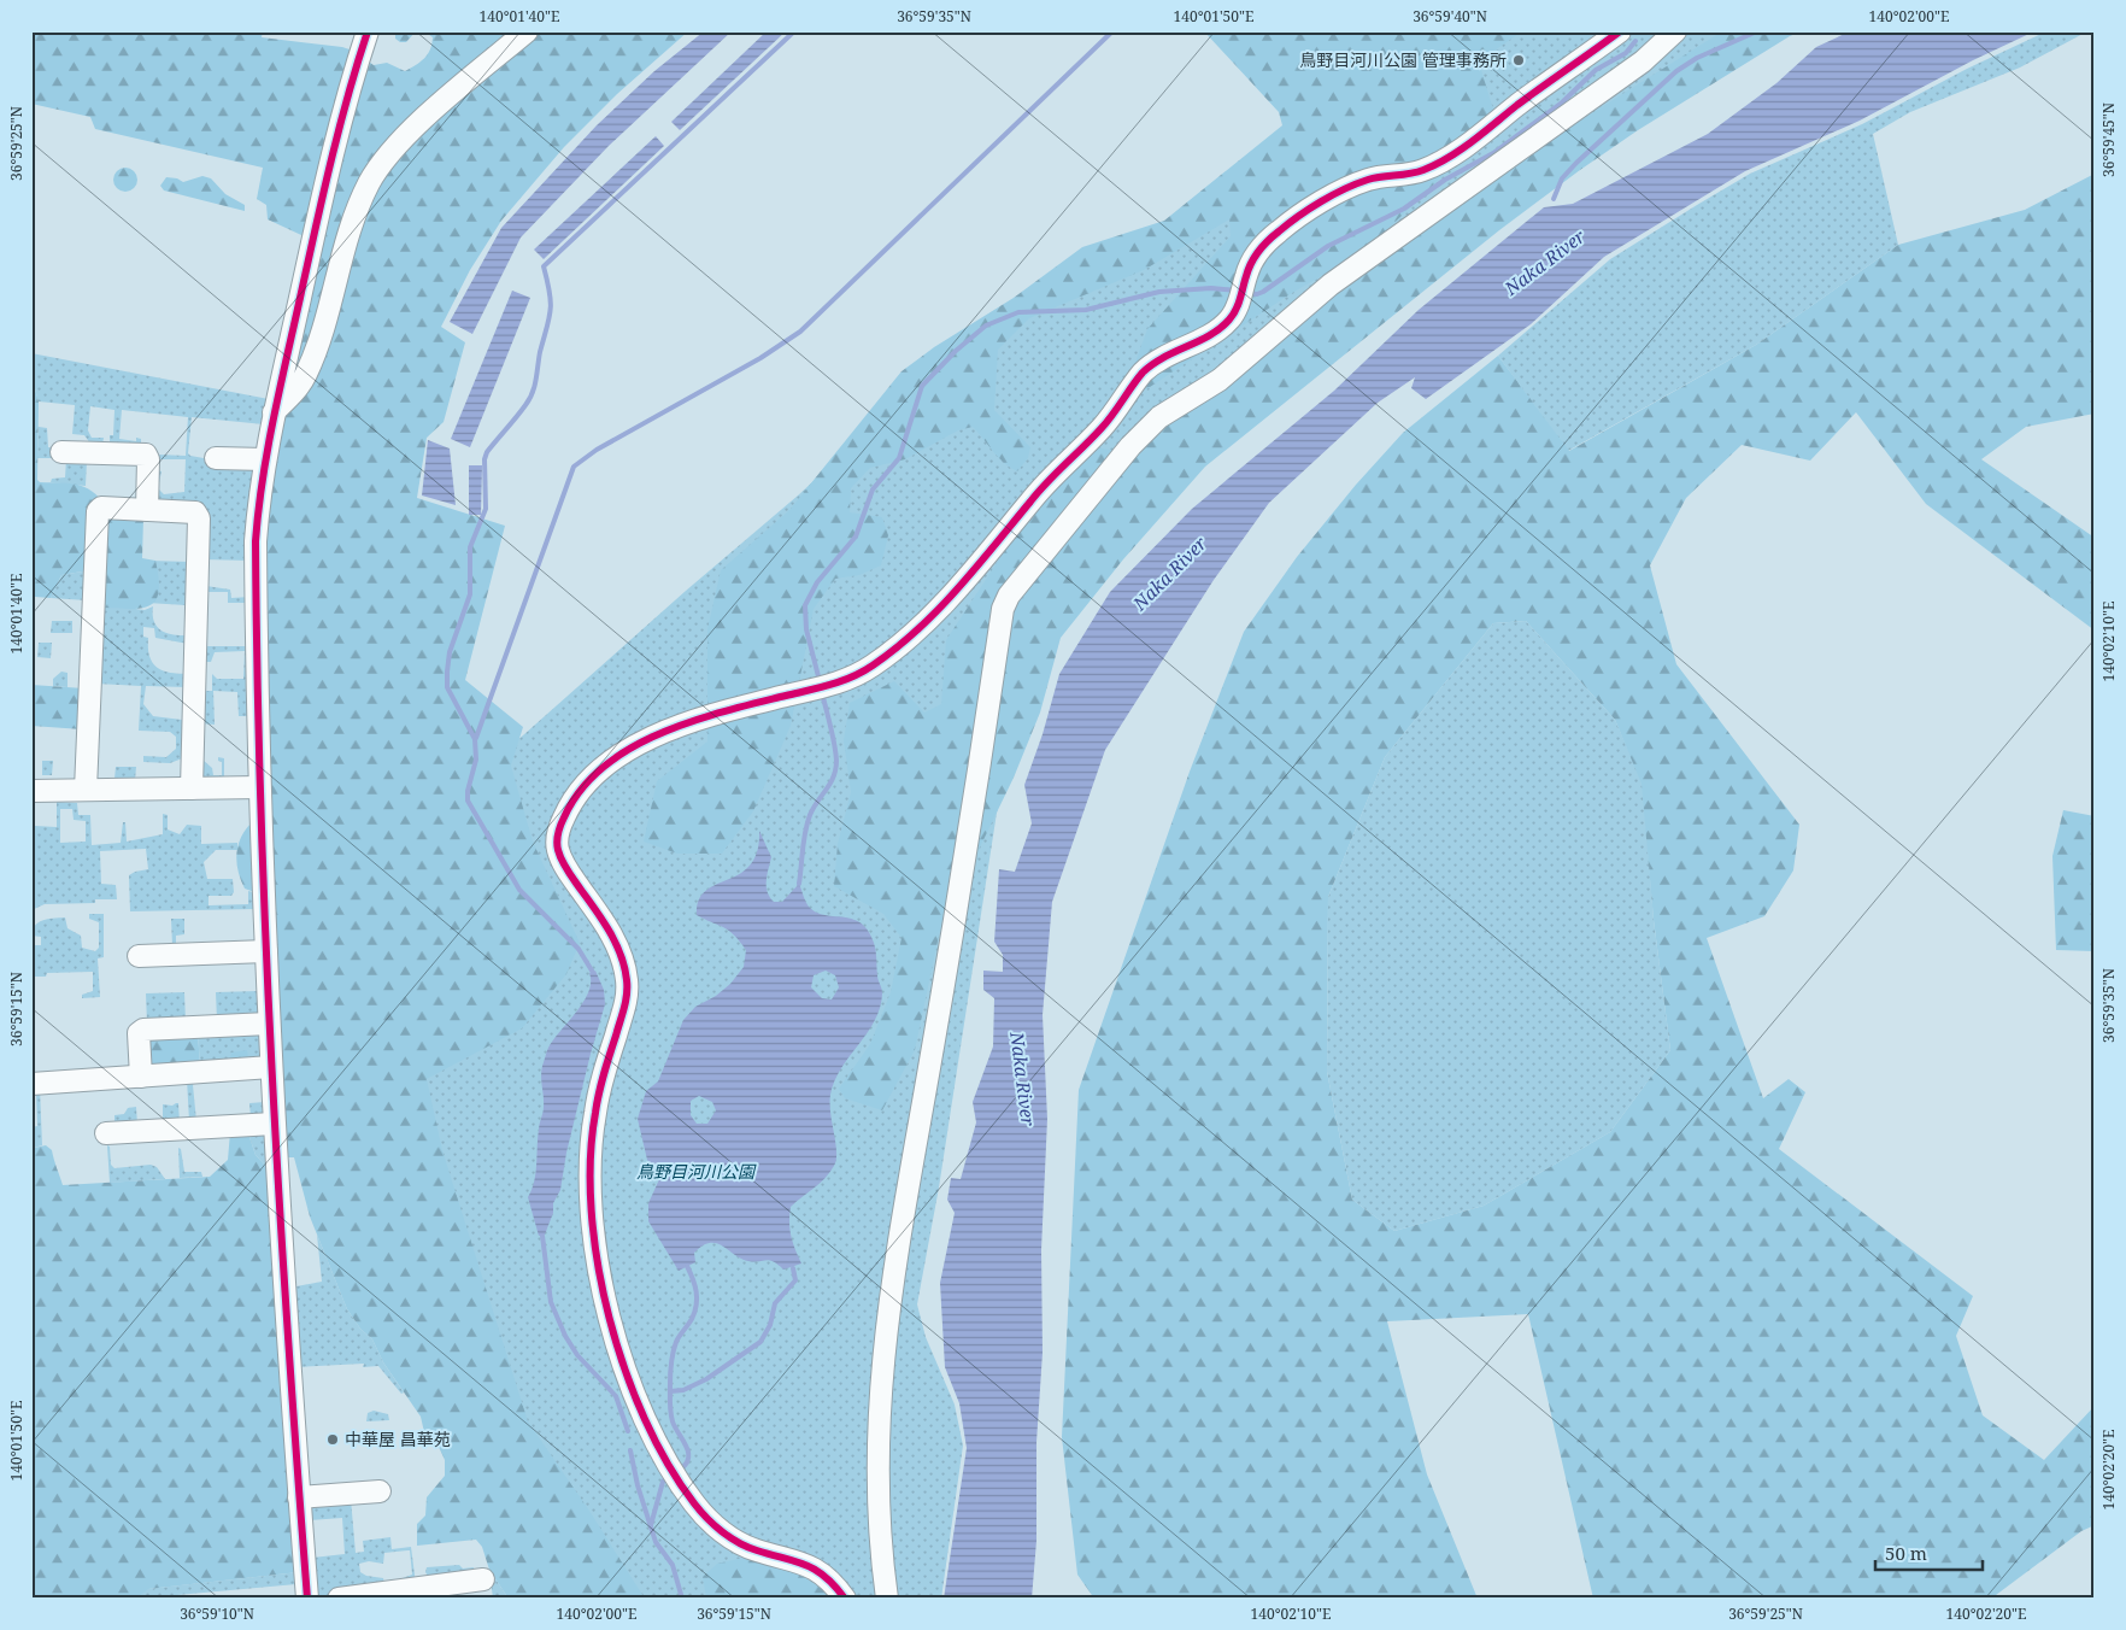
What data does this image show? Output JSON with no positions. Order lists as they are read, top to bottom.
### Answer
{
  "water": ["Naka River"],
  "parks": ["鳥野目河川公園"],
  "places": ["鳥野目河川公園 管理事務所", "中華屋 昌華苑"],
  "scale_bar": "50 m",
  "coordinates": [
    "140°01'40\"E",
    "36°59'35\"N",
    "140°01'50\"E",
    "36°59'40\"N",
    "140°02'00\"E",
    "36°59'45\"N",
    "36°59'25\"N",
    "140°02'10\"E",
    "36°59'15\"N",
    "140°02'20\"E",
    "36°59'10\"N"
  ]
}
